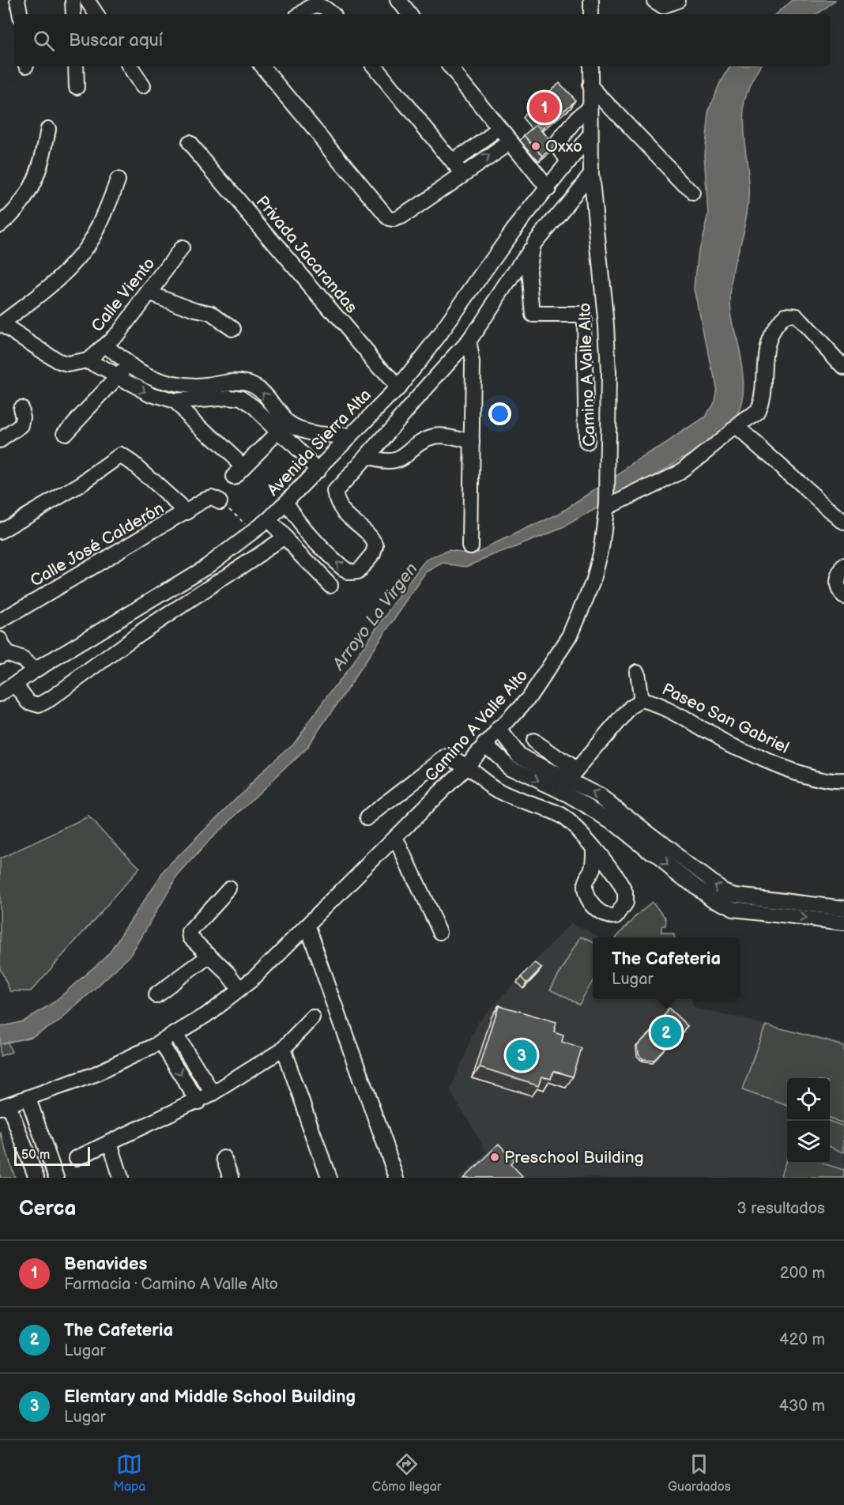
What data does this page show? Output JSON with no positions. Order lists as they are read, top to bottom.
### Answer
{
  "streets": {
    "street": [
      "Privada Jacarandas",
      "Calle Viento",
      "Camino A Valle Alto",
      "Avenida Sierra Alta",
      "Calle José Calderón",
      "Paseo San Gabriel"
    ]
  },
  "crossings": [
    ["Privada Jacarandas", "Avenida Sierra Alta"],
    ["Camino A Valle Alto", "Avenida Sierra Alta"]
  ],
  "water": ["Arroyo La Virgen"],
  "places": ["Oxxo", "Preschool Building"],
  "scale_bar": "50 m",
  "page": {
    "search": "Buscar aquí",
    "pins": ["1", "2", "3"],
    "popup": ["The Cafeteria", "Lugar"],
    "scale": "50 m",
    "heading": ["Cerca", "3 resultados"],
    "list": [
      {
        "mark": "1",
        "name": "Benavides",
        "note": "Farmacia · Camino A Valle Alto",
        "value": "200 m"
      },
      {
        "mark": "2",
        "name": "The Cafeteria",
        "note": "Lugar",
        "value": "420 m"
      },
      {
        "mark": "3",
        "name": "Elemtary and Middle School Building",
        "note": "Lugar",
        "value": "430 m"
      }
    ],
    "nav": ["Mapa", "Cómo llegar", "Guardados"]
  }
}
